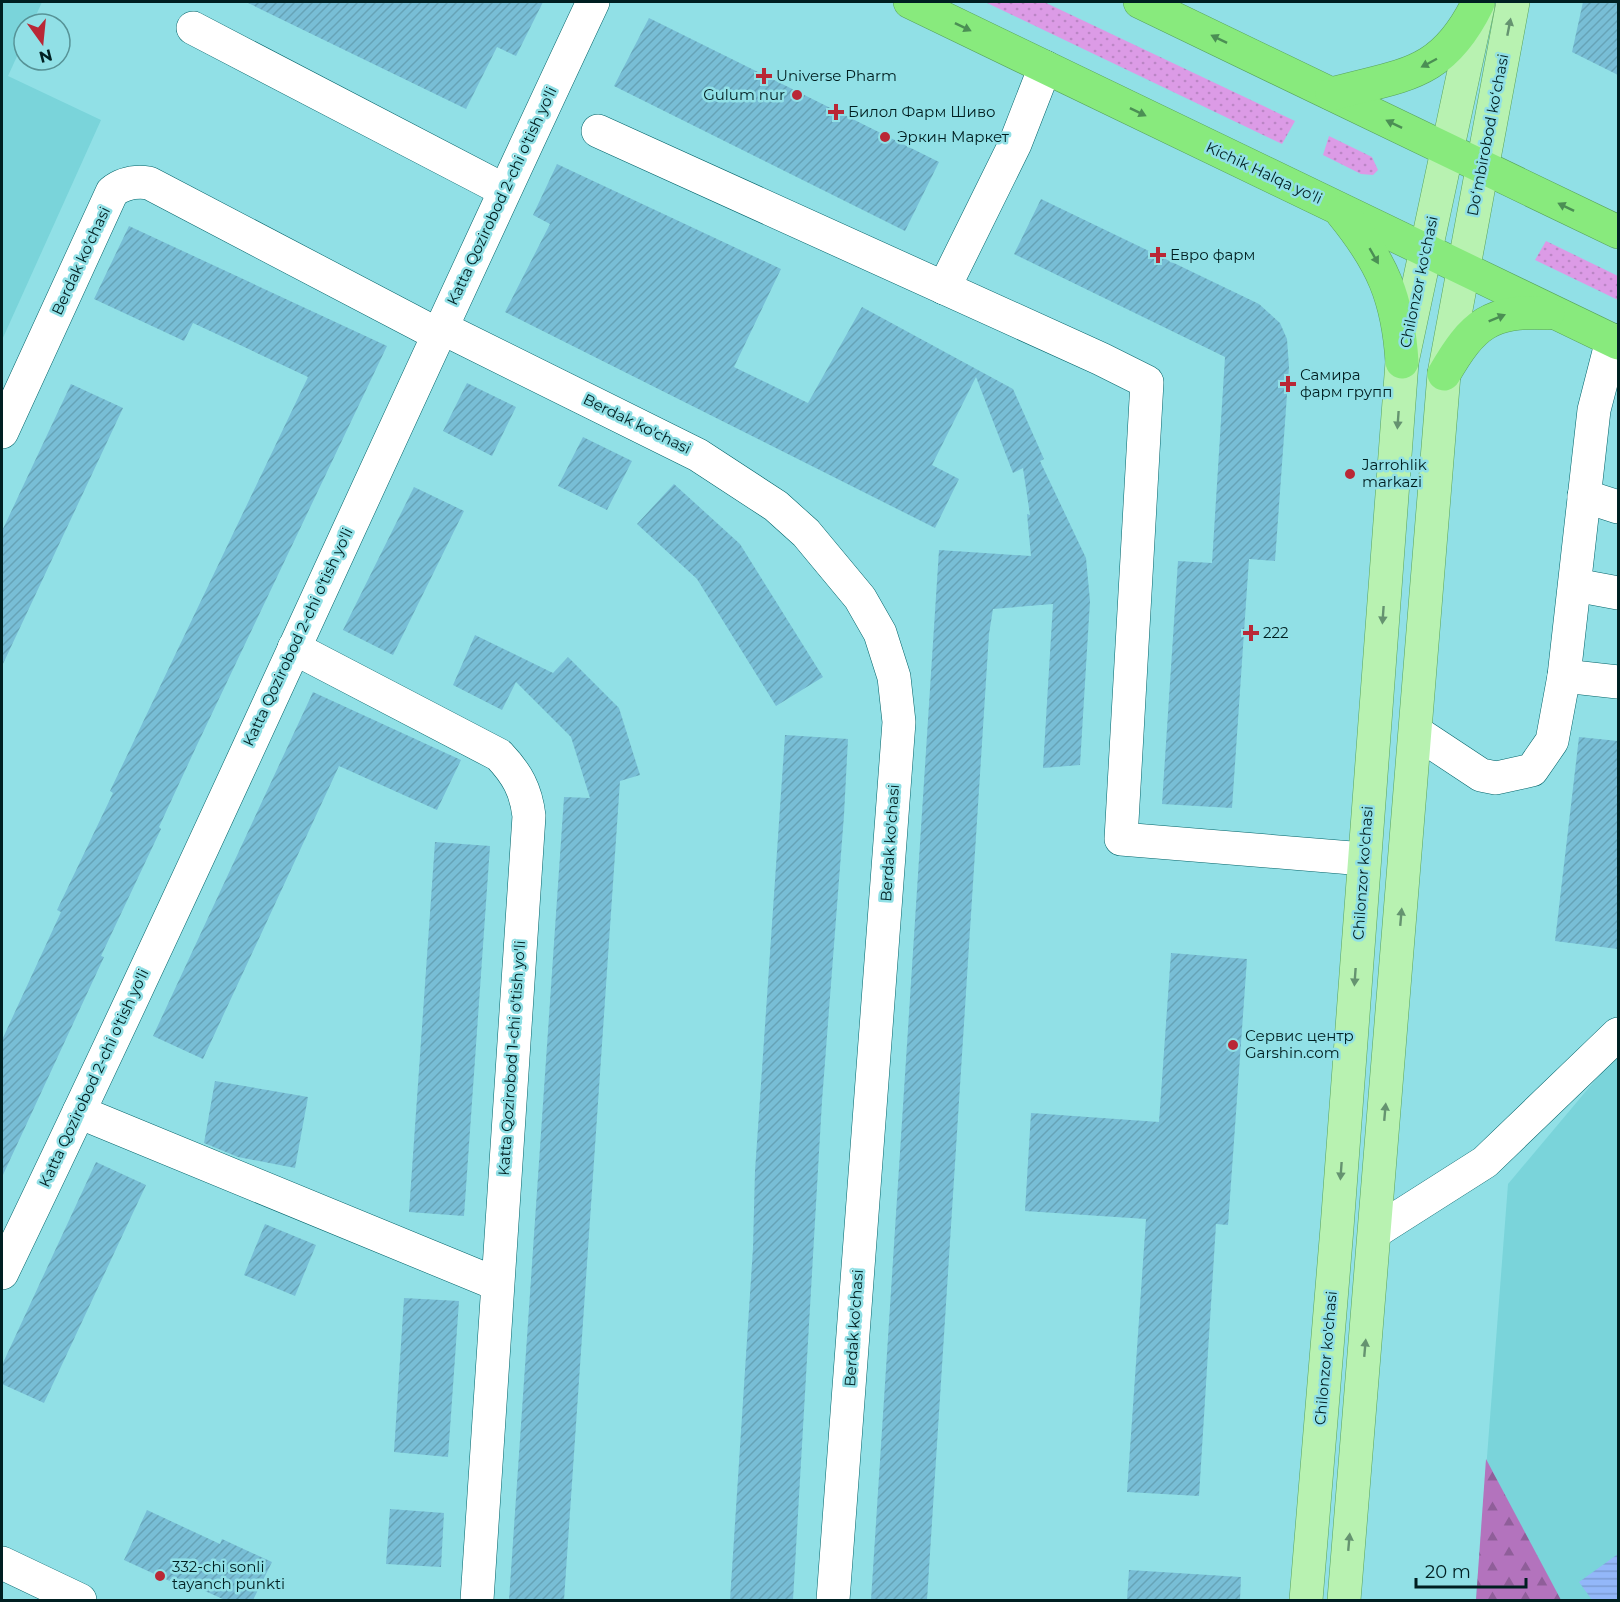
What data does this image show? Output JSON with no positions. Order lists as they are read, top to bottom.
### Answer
{
  "streets": {
    "highway": ["Kichik Halqa yo'li"],
    "main road": ["Doʻmbirobod koʻchasi", "Chilonzor ko'chasi"],
    "street": ["Katta Qozirobod 2-chi o'tish yo'li", "Berdak ko'chasi", "Katta Qozirobod 1-chi o'tish yo'li"]
  },
  "crossings": [
    ["Doʻmbirobod koʻchasi", "Kichik Halqa yo'li"],
    ["Kichik Halqa yo'li", "Chilonzor ko'chasi"],
    ["Katta Qozirobod 2-chi o'tish yo'li", "Berdak ko'chasi"],
    ["Katta Qozirobod 2-chi o'tish yo'li", "Katta Qozirobod 1-chi o'tish yo'li"]
  ],
  "places": {
    "health": [
      "Universe Pharm",
      "Билол Фарм Шиво",
      "Евро фарм",
      "Самира фарм групп",
      "222"
    ],
    "other": [
      "Gulum nur",
      "Эркин Маркет",
      "Jarrohlik markazi",
      "Сервис центр Garshin.com",
      "332-chi sonli tayanch punkti"
    ]
  },
  "scale_bar": "20 m",
  "north": "bottom"
}
